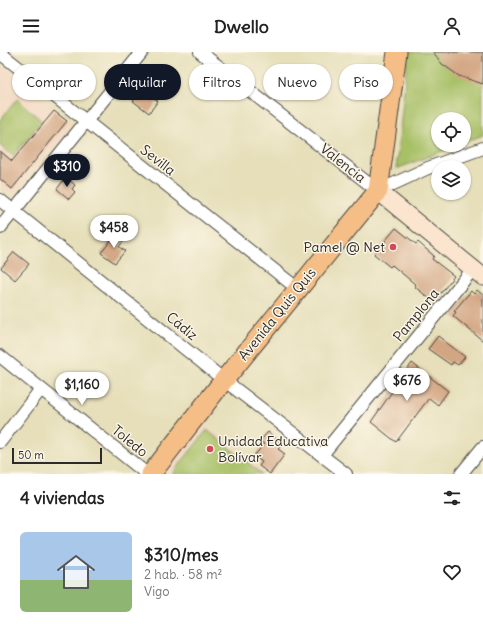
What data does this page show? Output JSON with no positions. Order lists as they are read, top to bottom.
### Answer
{
  "streets": {
    "main road": ["Avenida Quis Quis"],
    "street": [
      "Sevilla",
      "Valencia",
      "Pamplona",
      "Cádiz",
      "Toledo"
    ]
  },
  "crossings": [
    ["Sevilla", "Avenida Quis Quis"],
    ["Valencia", "Avenida Quis Quis"],
    ["Valencia", "Pamplona"],
    ["Avenida Quis Quis", "Cádiz"],
    ["Pamplona", "Cádiz"]
  ],
  "places": ["Pamel @ Net", "Unidad Educativa Bolívar"],
  "scale_bar": "50 m",
  "page": {
    "header": "Dwello",
    "chip": [
      "Comprar",
      "Alquilar",
      "Filtros",
      "Nuevo",
      "Piso"
    ],
    "price": [
      "$310",
      "$458",
      "$676",
      "$1,160"
    ],
    "scale": "50 m",
    "heading": "4 viviendas",
    "list": [
      {
        "name": "$310/mes",
        "note": "2 hab. · 58 m² · Vigo"
      }
    ]
  }
}
